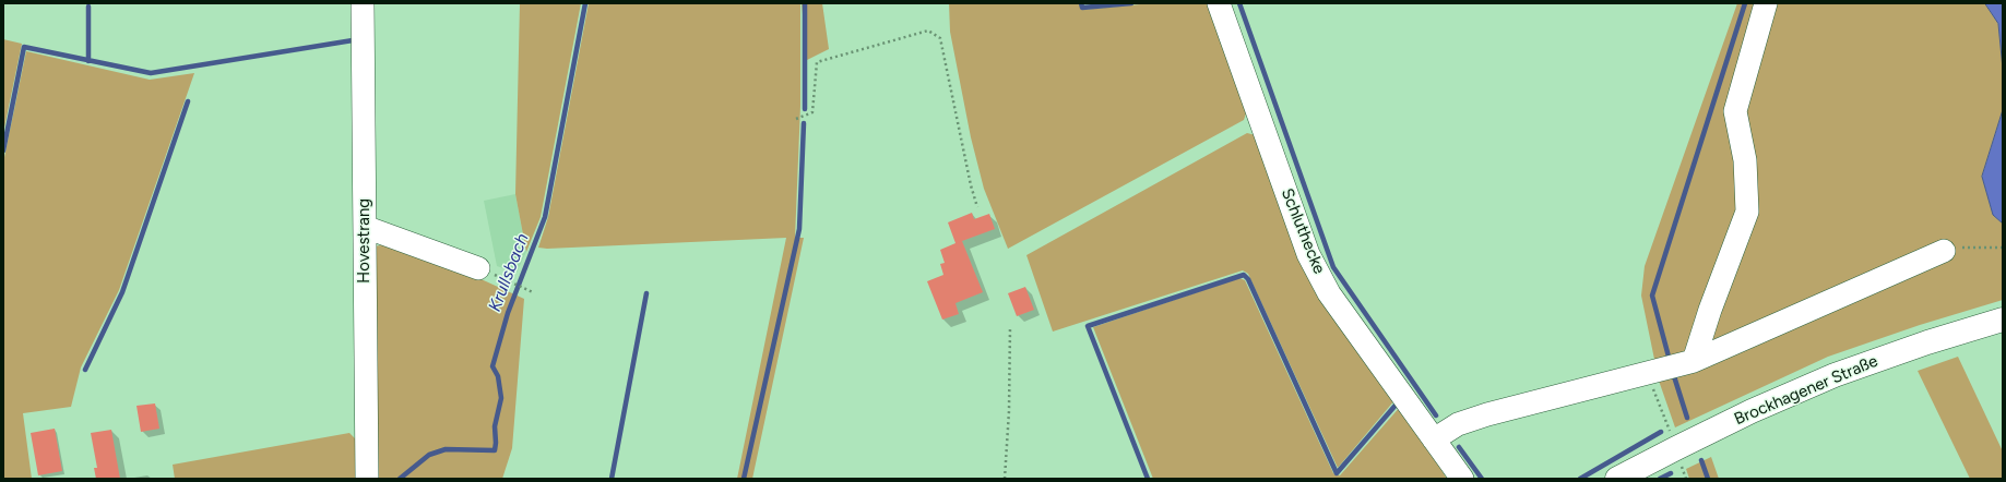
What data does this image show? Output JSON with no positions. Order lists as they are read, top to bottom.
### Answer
{
  "streets": {
    "main road": ["Brockhagener Straße"],
    "street": ["Schluthecke", "Hovestrang"]
  },
  "water": ["Krullsbach"]
}
